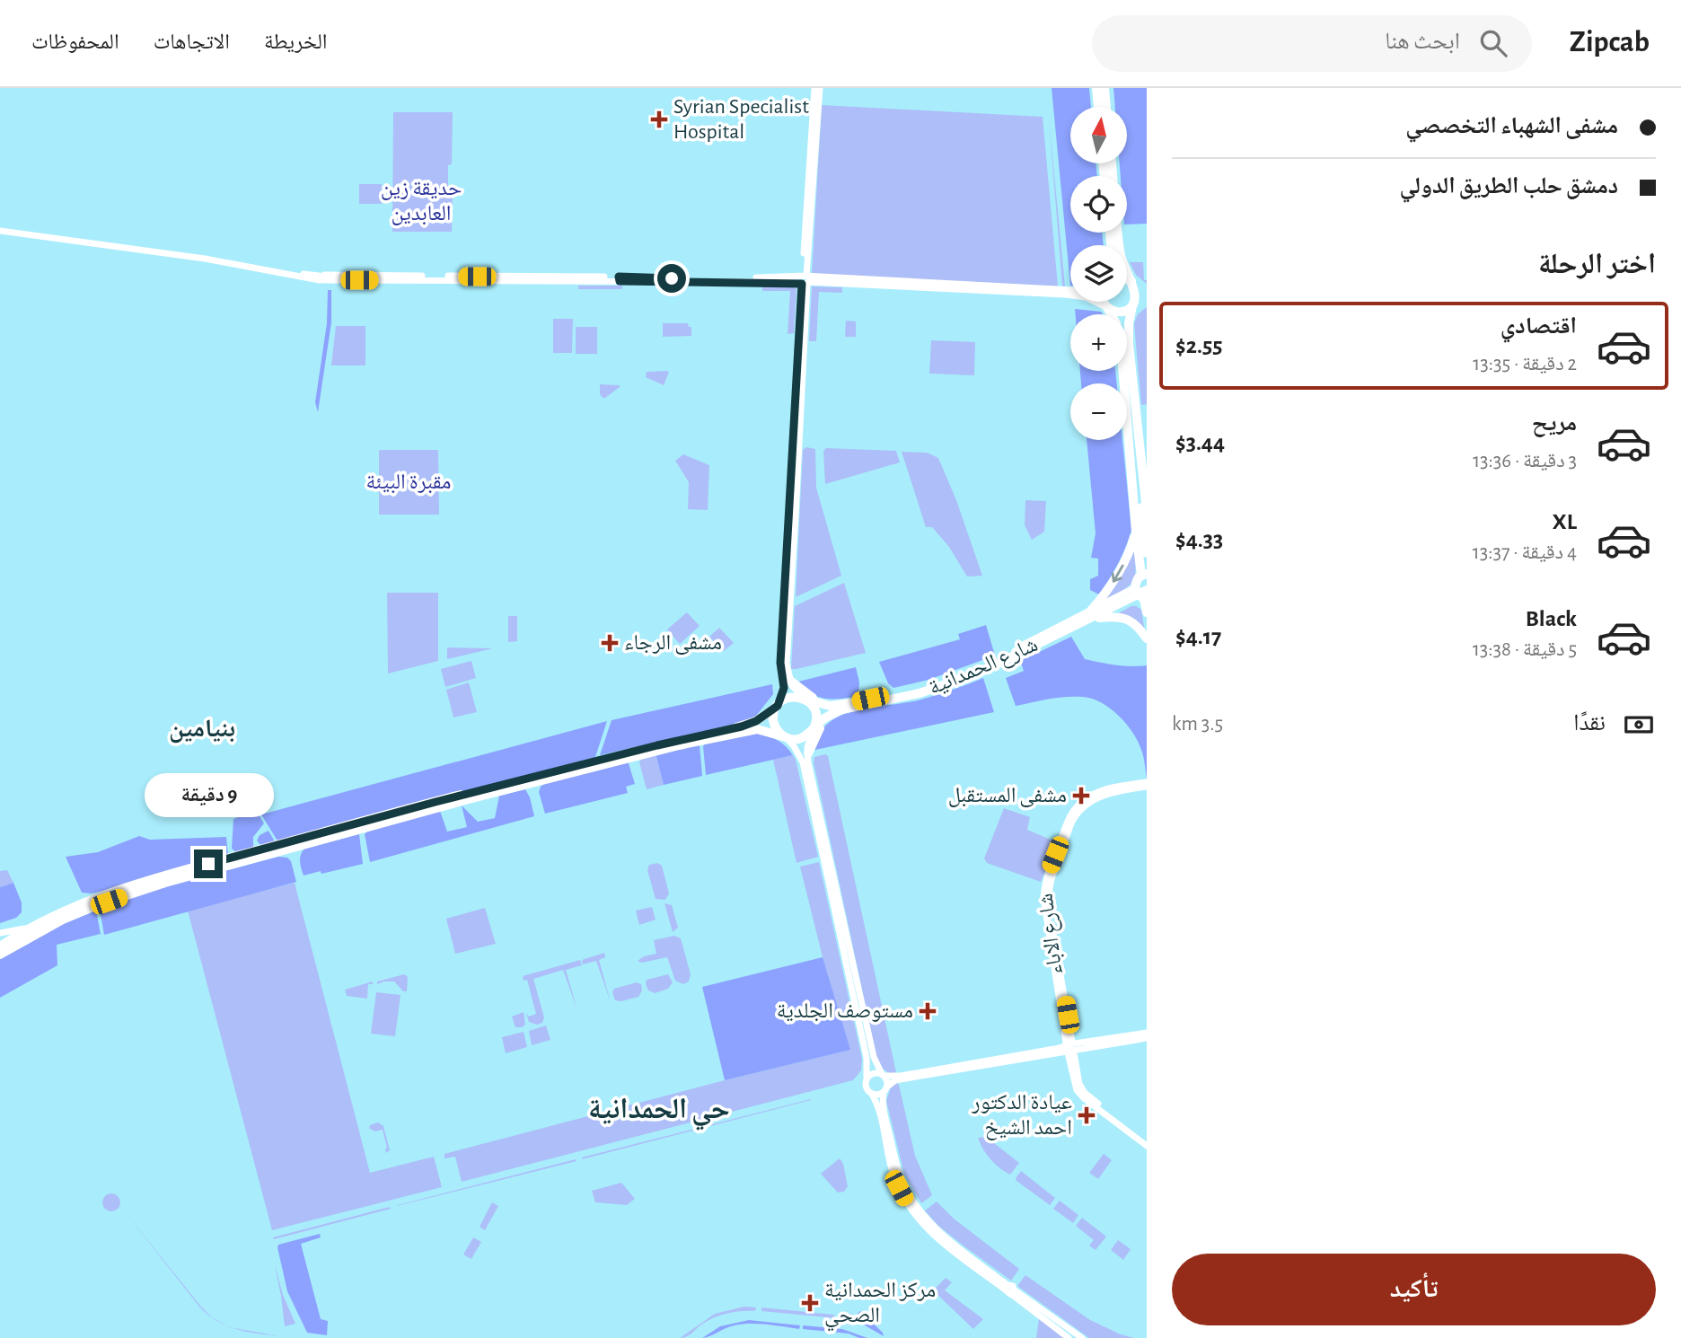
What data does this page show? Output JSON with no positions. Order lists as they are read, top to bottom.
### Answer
{
  "streets": {
    "highway": ["شارع الحمدانية"],
    "main road": ["شارع الاباء"]
  },
  "districts": ["بنيامين", "حي الحمدانية"],
  "parks": ["حديقة زين العابدين", "مقبرة البيئة"],
  "places": {
    "health": [
      "Syrian Specialist Hospital",
      "مشفى الرجاء",
      "مشفى المستقبل",
      "مستوصف الجلدية",
      "عيادة الدكتور احمد الشيخ",
      "مركز الحمدانية الصحي"
    ]
  },
  "north": "top",
  "page": {
    "header": "Zipcab",
    "search": "ابحث هنا",
    "nav": ["الخريطة", "الاتجاهات", "المحفوظات"],
    "banner": ["مشفى الشهباء التخصصي", "دمشق حلب الطريق الدولي"],
    "map_buttons": ["+", "−"],
    "heading": "اختر الرحلة",
    "list": [
      {
        "name": "اقتصادي",
        "note": "2 دقيقة · 13:35",
        "value": "$2.55"
      },
      {
        "name": "مريح",
        "note": "3 دقيقة · 13:36",
        "value": "$3.44"
      },
      {
        "name": "XL",
        "note": "4 دقيقة · 13:37",
        "value": "$4.33"
      },
      {
        "name": "Black",
        "note": "5 دقيقة · 13:38",
        "value": "$4.17"
      }
    ],
    "pay": ["نقدًا", "3.5 km"],
    "bubble": "9 دقيقة",
    "buttons": "تأكيد"
  }
}
